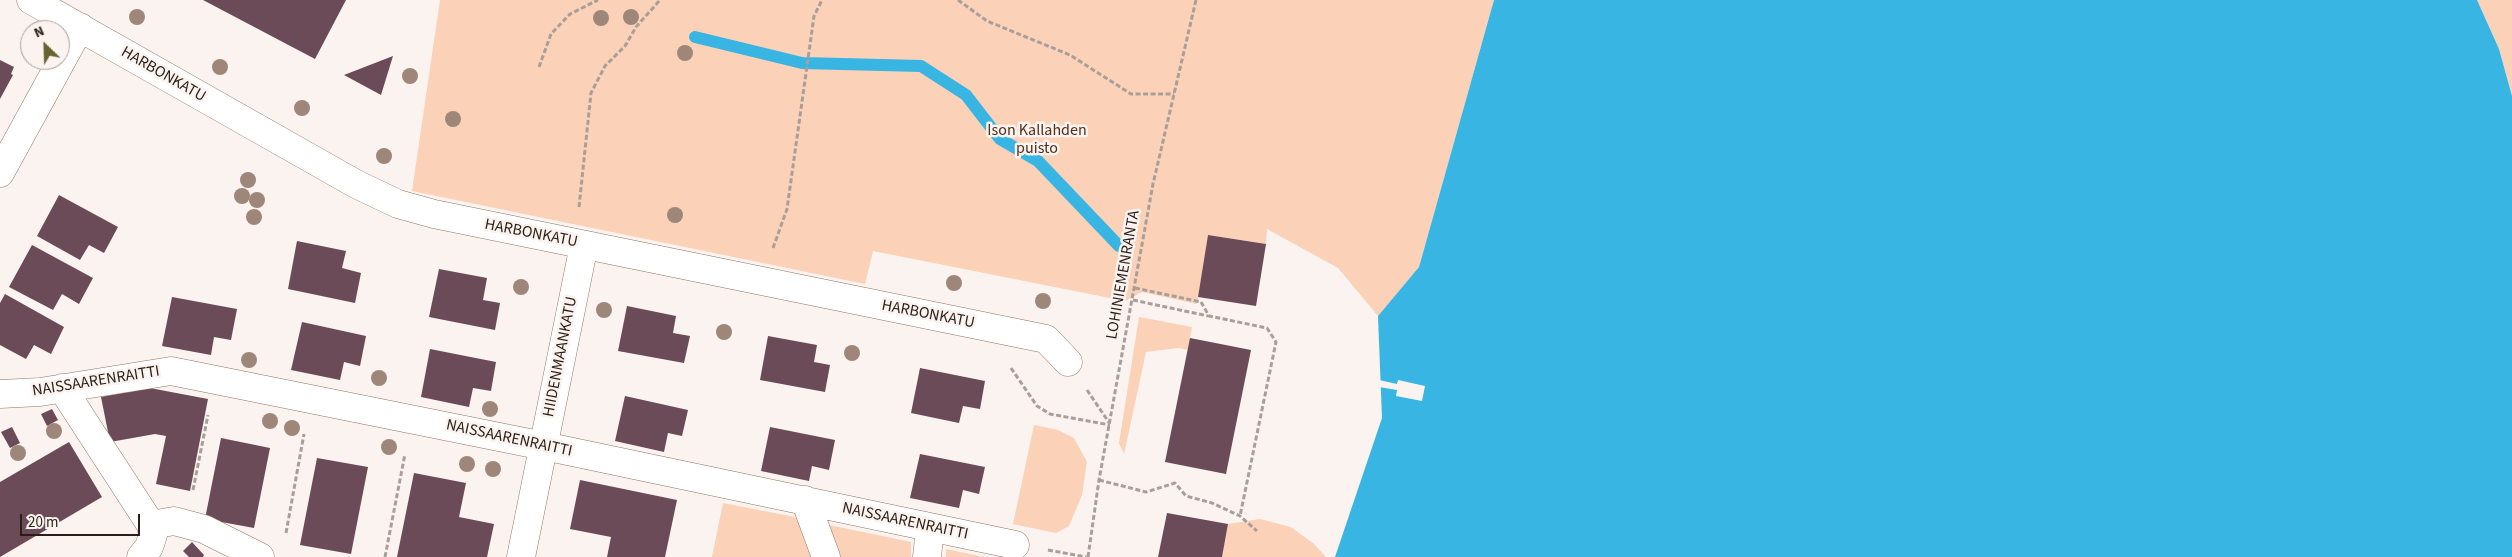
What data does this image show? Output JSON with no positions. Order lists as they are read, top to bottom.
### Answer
{
  "streets": {
    "street": ["HARBONKATU", "HIIDENMAANKATU", "NAISSAARENRAITTI"],
    "path": ["LOHINIEMENRANTA"]
  },
  "crossings": [
    ["HARBONKATU", "HIIDENMAANKATU"],
    ["HIIDENMAANKATU", "NAISSAARENRAITTI"]
  ],
  "parks": ["Ison Kallahden puisto"],
  "scale_bar": "20 m",
  "north": "top left"
}
